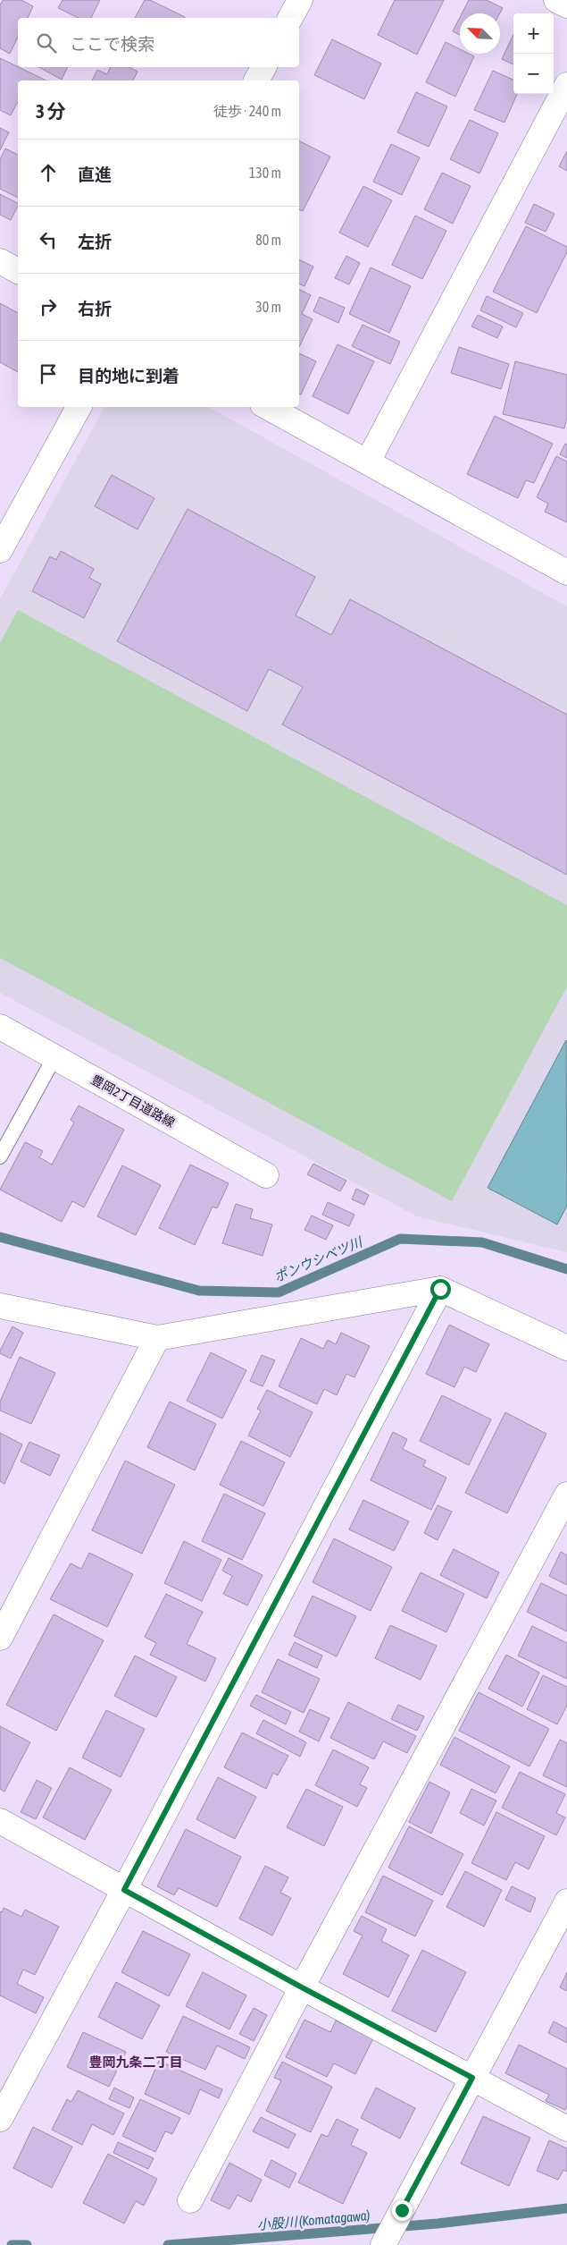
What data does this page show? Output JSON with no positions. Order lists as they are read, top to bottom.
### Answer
{
  "streets": {
    "street": ["豊岡2丁目道路線"]
  },
  "districts": ["豊岡九条二丁目"],
  "water": ["ポンウシベツ川", "小股川 (Komatagawa)"],
  "north": "top left",
  "page": {
    "map_buttons": ["+", "−"],
    "search": "ここで検索",
    "heading": ["3 分", "徒歩 · 240 m"],
    "list": [
      ["直進", "130 m"],
      ["左折", "80 m"],
      ["右折", "30 m"],
      "目的地に到着"
    ]
  }
}
